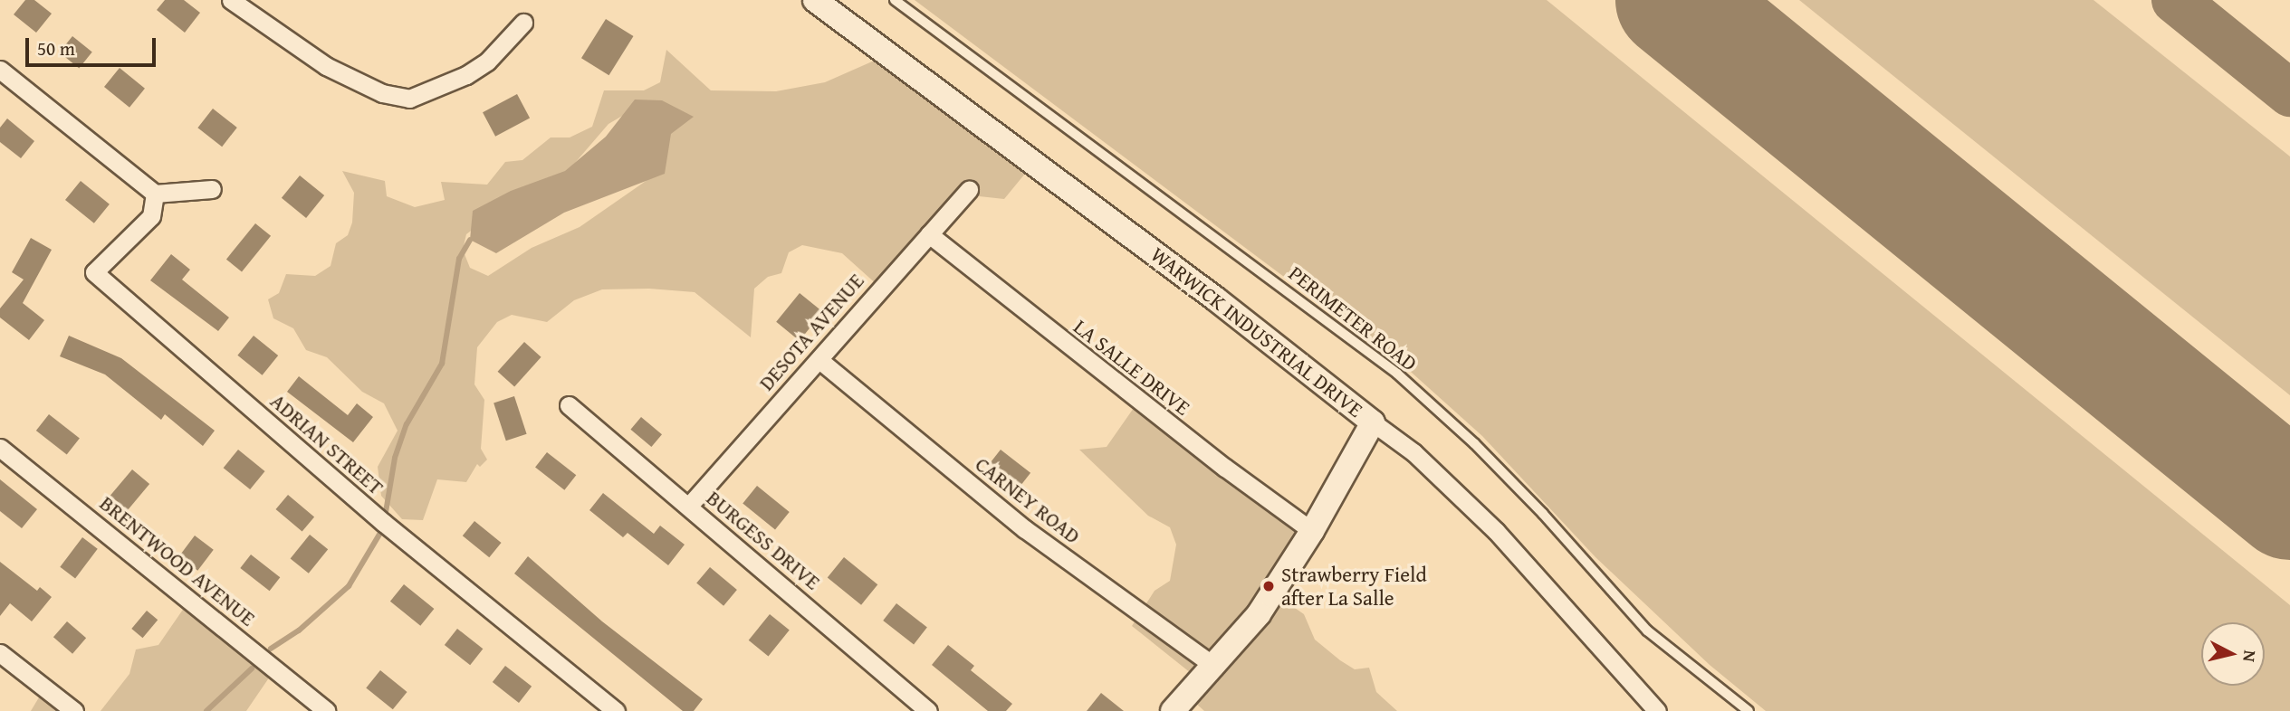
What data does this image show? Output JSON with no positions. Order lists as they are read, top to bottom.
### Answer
{
  "streets": {
    "street": [
      "DESOTA AVENUE",
      "WARWICK INDUSTRIAL DRIVE",
      "LA SALLE DRIVE",
      "ADRIAN STREET",
      "CARNEY ROAD",
      "BURGESS DRIVE",
      "BRENTWOOD AVENUE"
    ],
    "lane": ["PERIMETER ROAD"]
  },
  "crossings": [
    ["DESOTA AVENUE", "LA SALLE DRIVE"],
    ["DESOTA AVENUE", "CARNEY ROAD"],
    ["DESOTA AVENUE", "BURGESS DRIVE"]
  ],
  "places": ["Strawberry Field after La Salle"],
  "scale_bar": "50 m",
  "north": "right"
}
